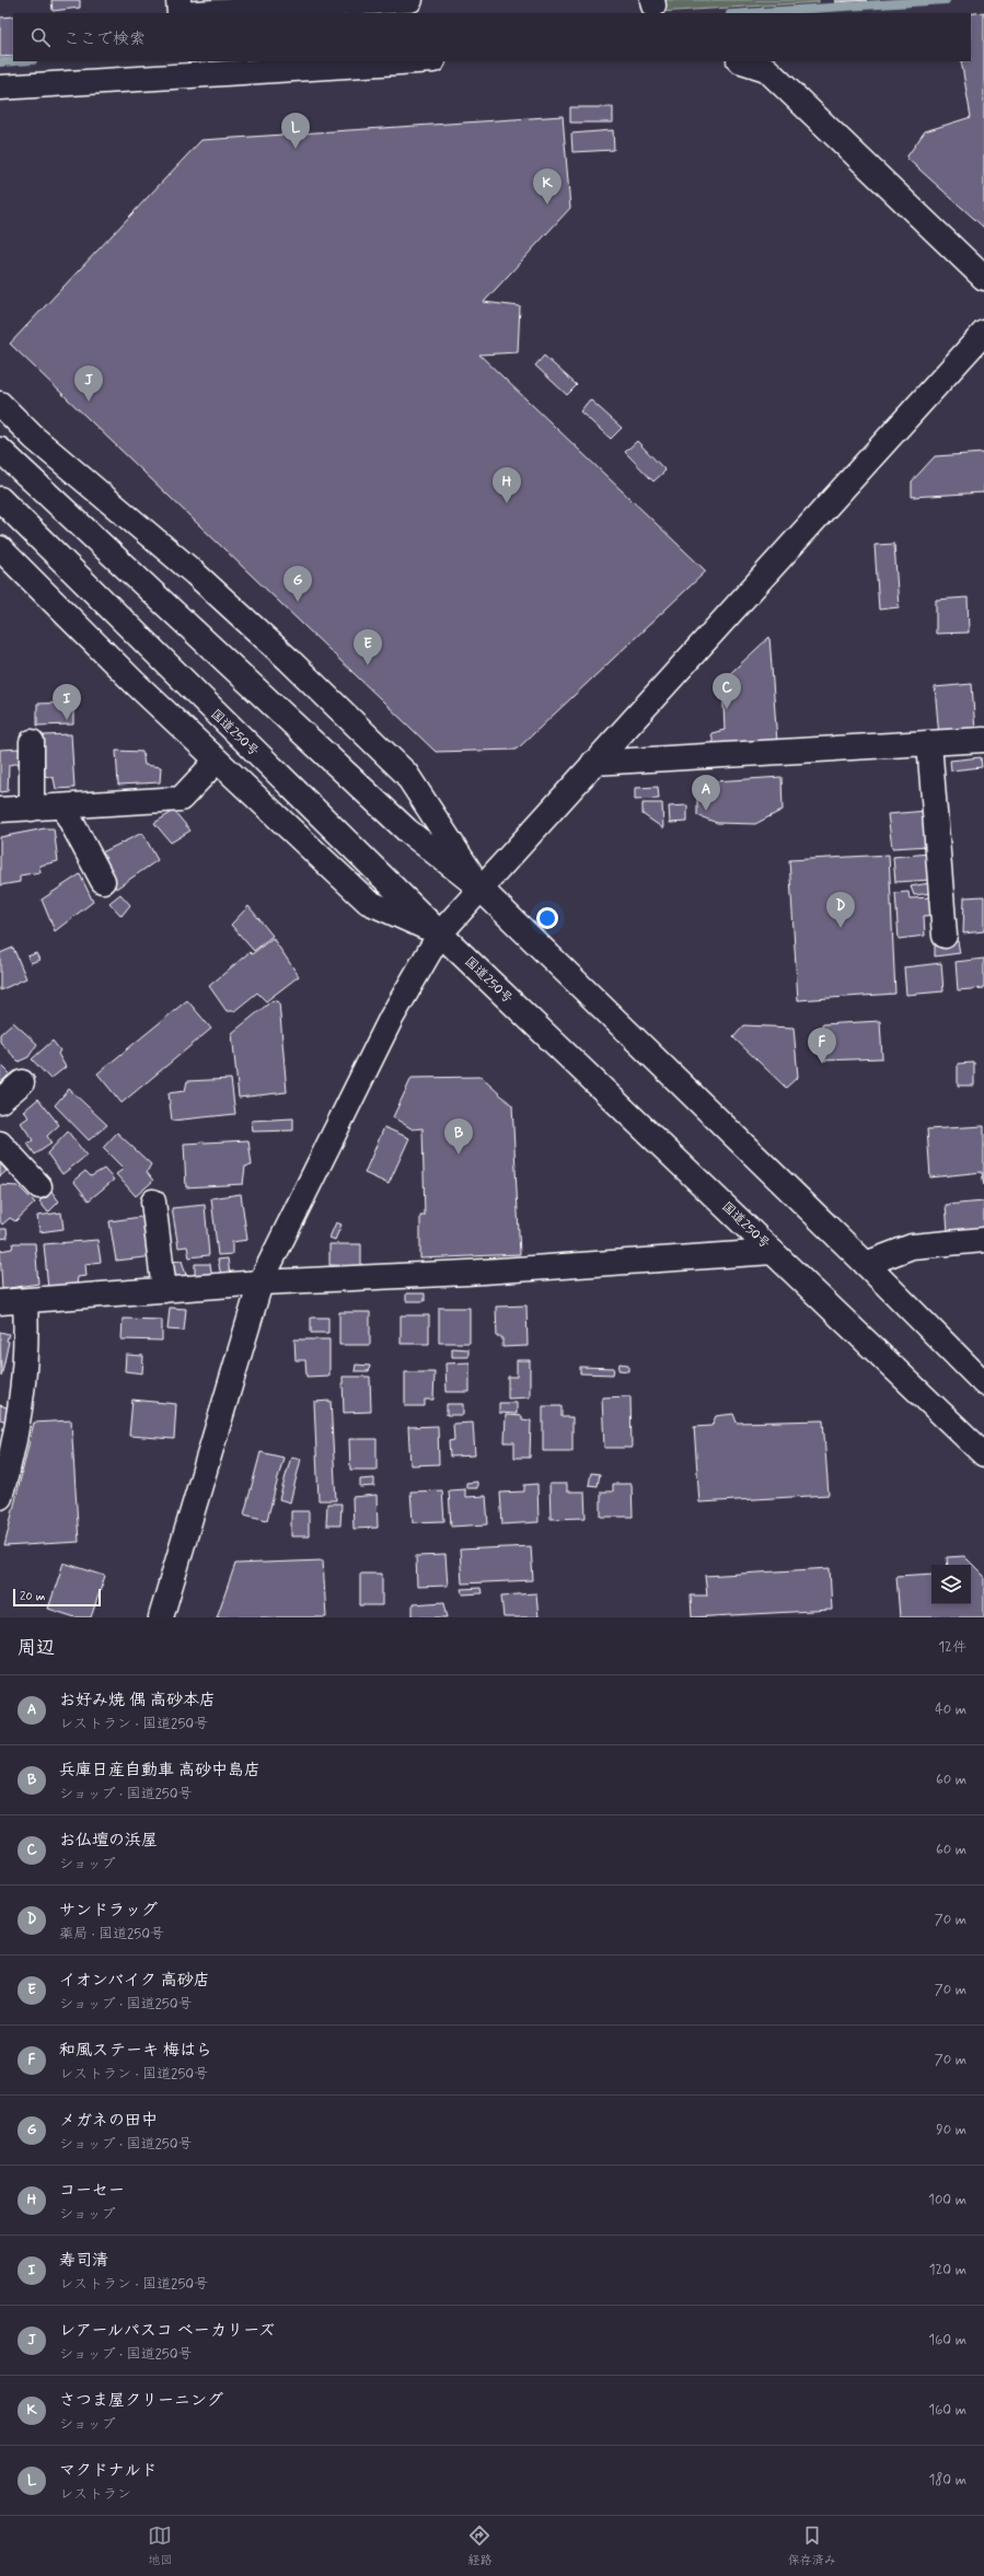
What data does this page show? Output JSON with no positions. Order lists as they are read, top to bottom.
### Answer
{
  "streets": {
    "main road": ["国道250号"]
  },
  "scale_bar": "20 m",
  "page": {
    "search": "ここで検索",
    "pins": [
      "L",
      "K",
      "J",
      "H",
      "G",
      "E",
      "C",
      "I",
      "A",
      "D",
      "F",
      "B"
    ],
    "scale": "20 m",
    "heading": ["周辺", "12件"],
    "list": [
      {
        "mark": "A",
        "name": "お好み焼 偶 高砂本店",
        "note": "レストラン · 国道250号",
        "value": "40 m"
      },
      {
        "mark": "B",
        "name": "兵庫日産自動車 高砂中島店",
        "note": "ショップ · 国道250号",
        "value": "60 m"
      },
      {
        "mark": "C",
        "name": "お仏壇の浜屋",
        "note": "ショップ",
        "value": "60 m"
      },
      {
        "mark": "D",
        "name": "サンドラッグ",
        "note": "薬局 · 国道250号",
        "value": "70 m"
      },
      {
        "mark": "E",
        "name": "イオンバイク 高砂店",
        "note": "ショップ · 国道250号",
        "value": "70 m"
      },
      {
        "mark": "F",
        "name": "和風ステーキ 梅はら",
        "note": "レストラン · 国道250号",
        "value": "70 m"
      },
      {
        "mark": "G",
        "name": "メガネの田中",
        "note": "ショップ · 国道250号",
        "value": "90 m"
      },
      {
        "mark": "H",
        "name": "コーセー",
        "note": "ショップ",
        "value": "100 m"
      },
      {
        "mark": "I",
        "name": "寿司清",
        "note": "レストラン · 国道250号",
        "value": "120 m"
      },
      {
        "mark": "J",
        "name": "レアールパスコ ベーカリーズ",
        "note": "ショップ · 国道250号",
        "value": "160 m"
      },
      {
        "mark": "K",
        "name": "さつま屋クリーニング",
        "note": "ショップ",
        "value": "160 m"
      },
      {
        "mark": "L",
        "name": "マクドナルド",
        "note": "レストラン",
        "value": "180 m"
      }
    ],
    "nav": ["地図", "経路", "保存済み"]
  }
}
